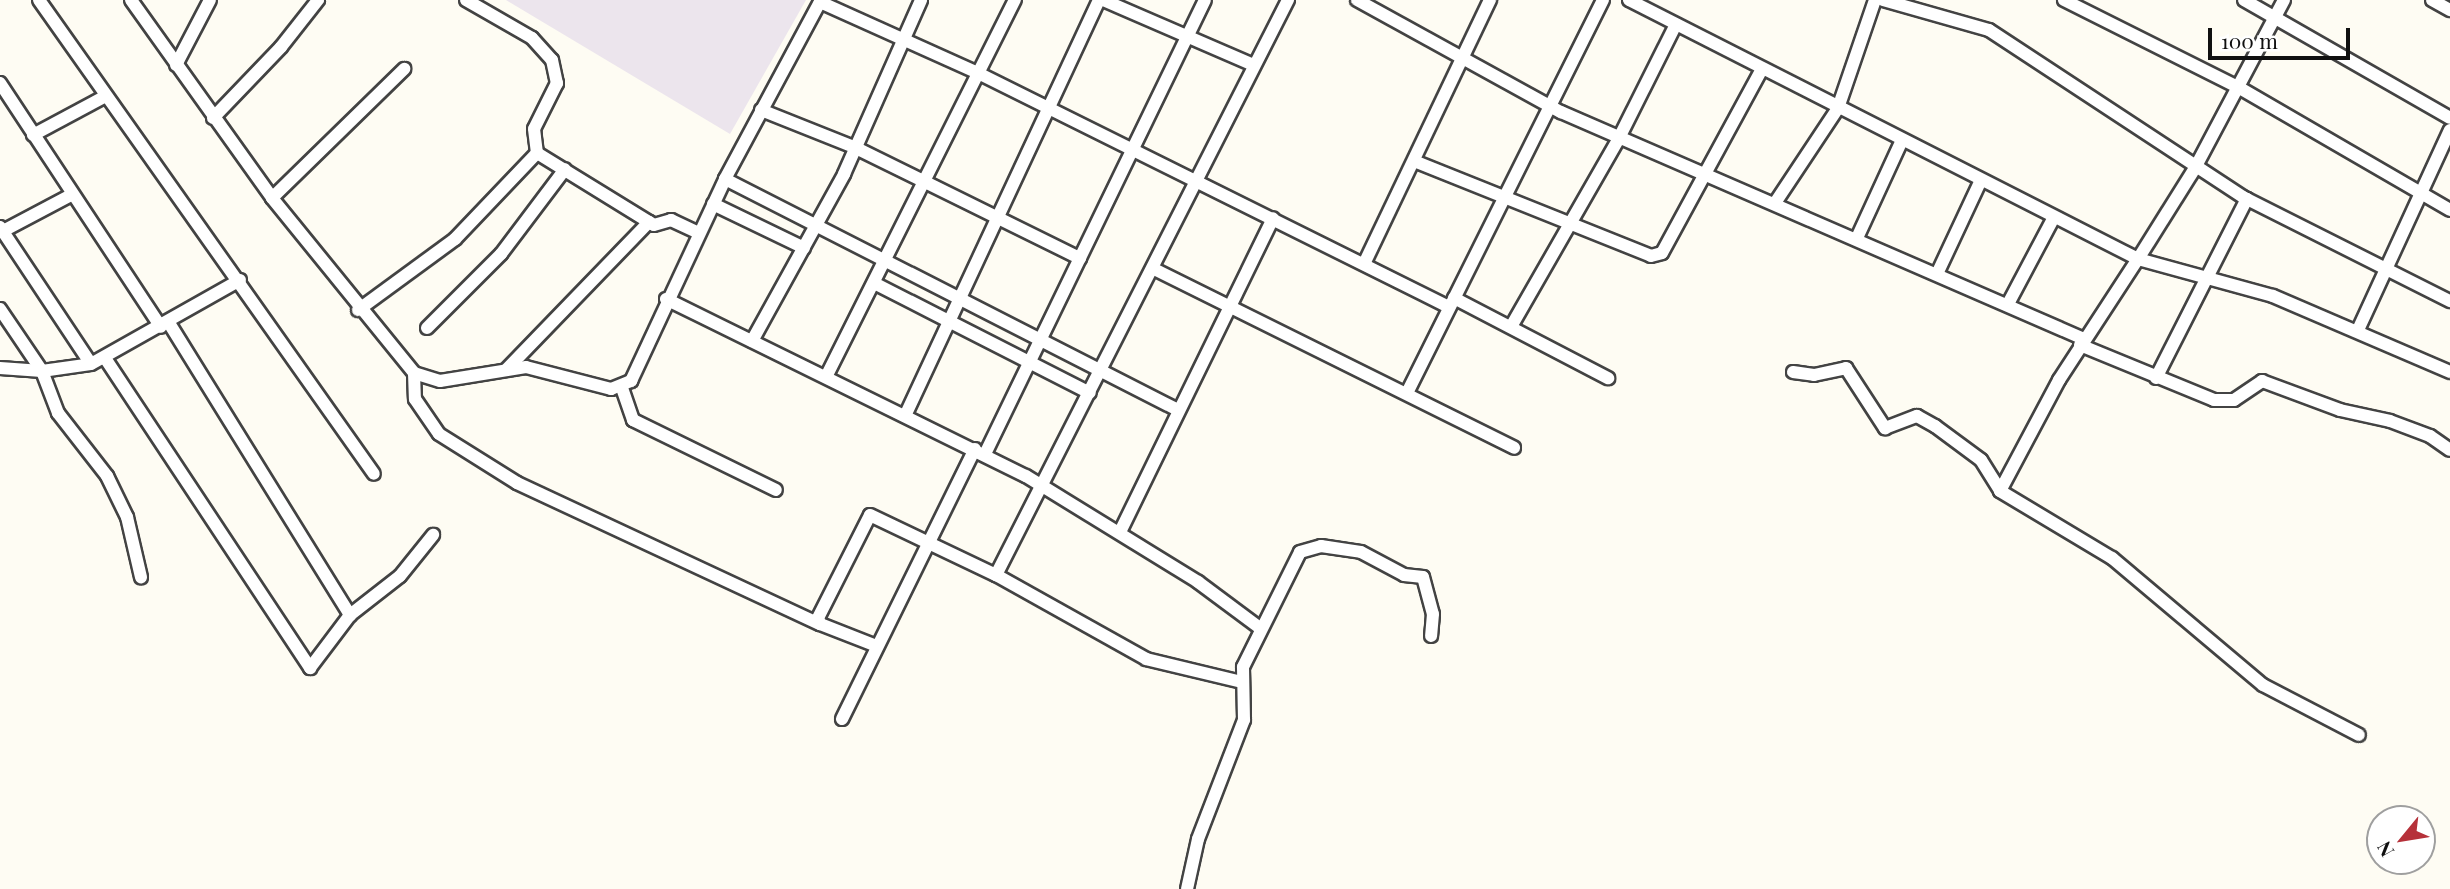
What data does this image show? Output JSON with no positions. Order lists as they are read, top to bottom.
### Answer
{
  "scale_bar": "100 m",
  "north": "bottom left"
}
